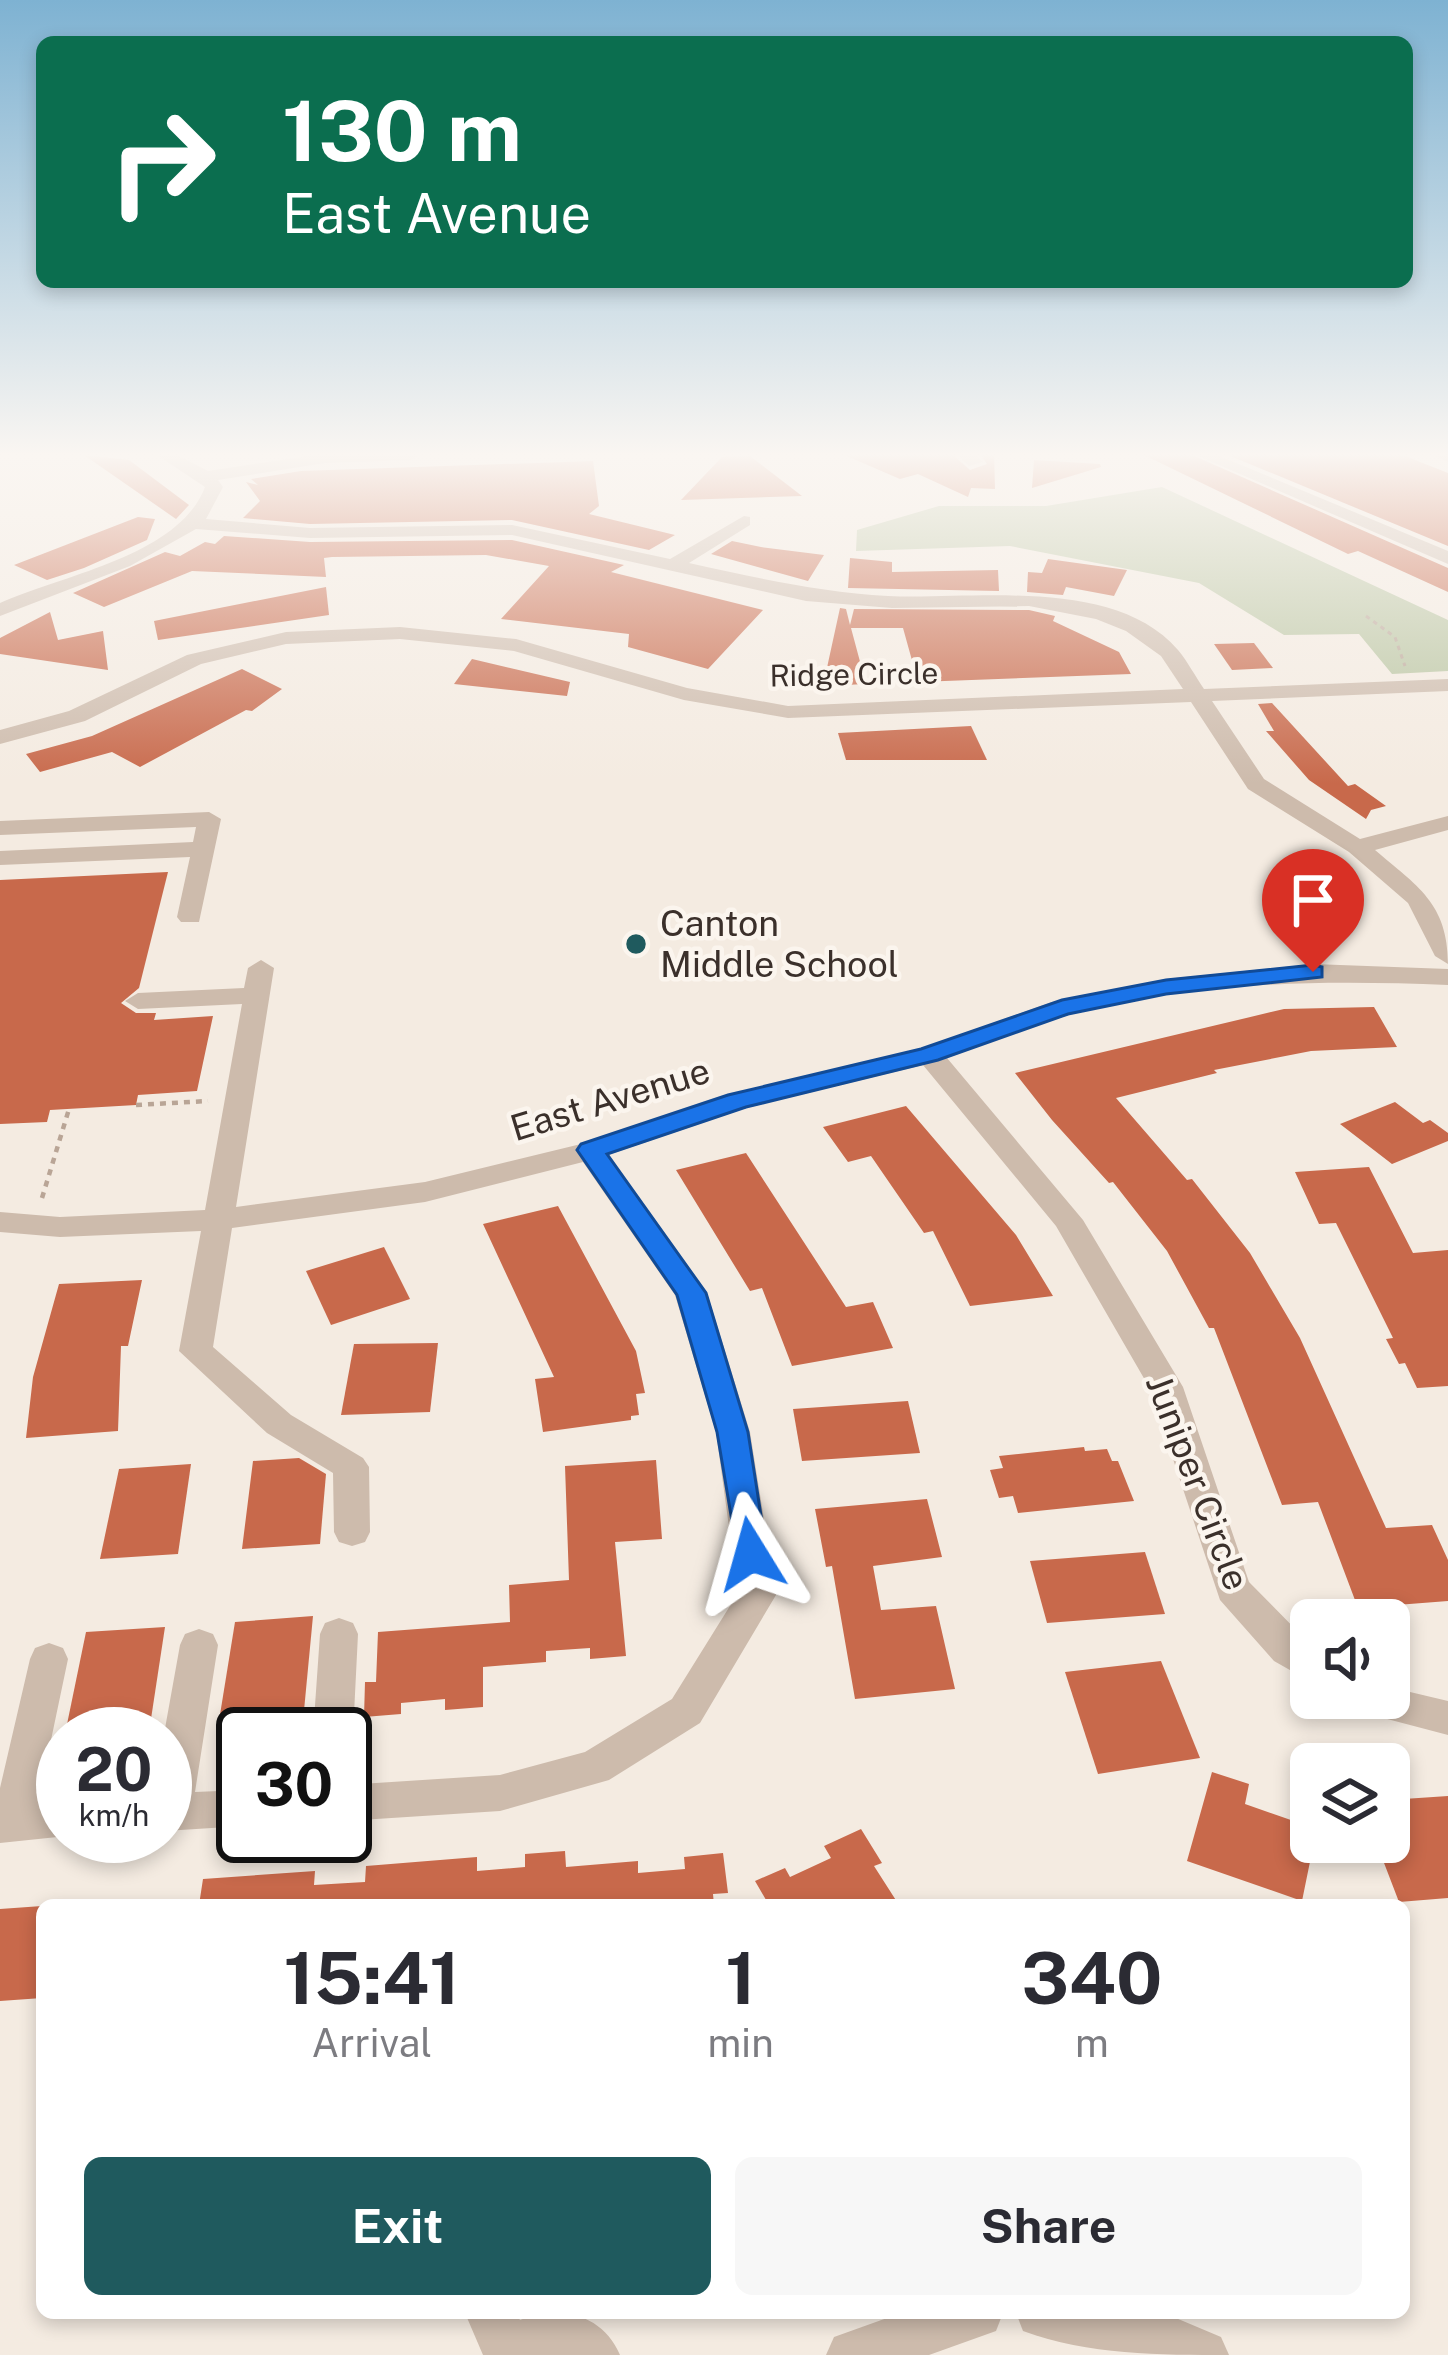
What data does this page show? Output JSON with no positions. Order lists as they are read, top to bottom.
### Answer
{
  "streets": {
    "street": ["Ridge Circle", "East Avenue", "Juniper Circle"]
  },
  "crossings": [
    ["East Avenue", "Juniper Circle"]
  ],
  "places": ["Canton Middle School"],
  "page": {
    "turn": ["130 m", "East Avenue"],
    "speed": "20 km/h",
    "limit": "30",
    "eta": [
      "15:41",
      "Arrival",
      "1",
      "min",
      "340",
      "m"
    ],
    "buttons": ["Exit", "Share"]
  }
}
